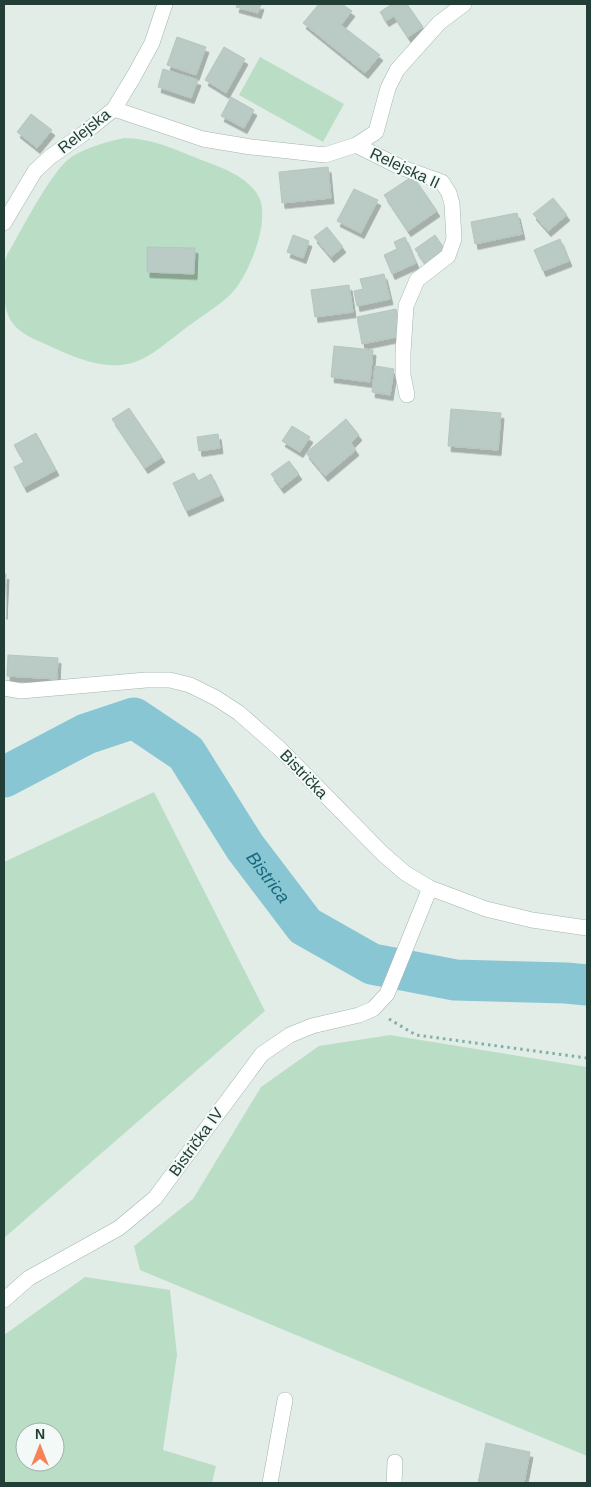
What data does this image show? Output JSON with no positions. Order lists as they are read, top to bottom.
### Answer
{
  "streets": {
    "street": [
      "Relejska",
      "Relejska II",
      "Bistrička",
      "Bistrička IV"
    ]
  },
  "crossings": [
    ["Relejska", "Relejska II"],
    ["Bistrička", "Bistrička IV"]
  ],
  "water": ["Bistrica"],
  "north": "top"
}
